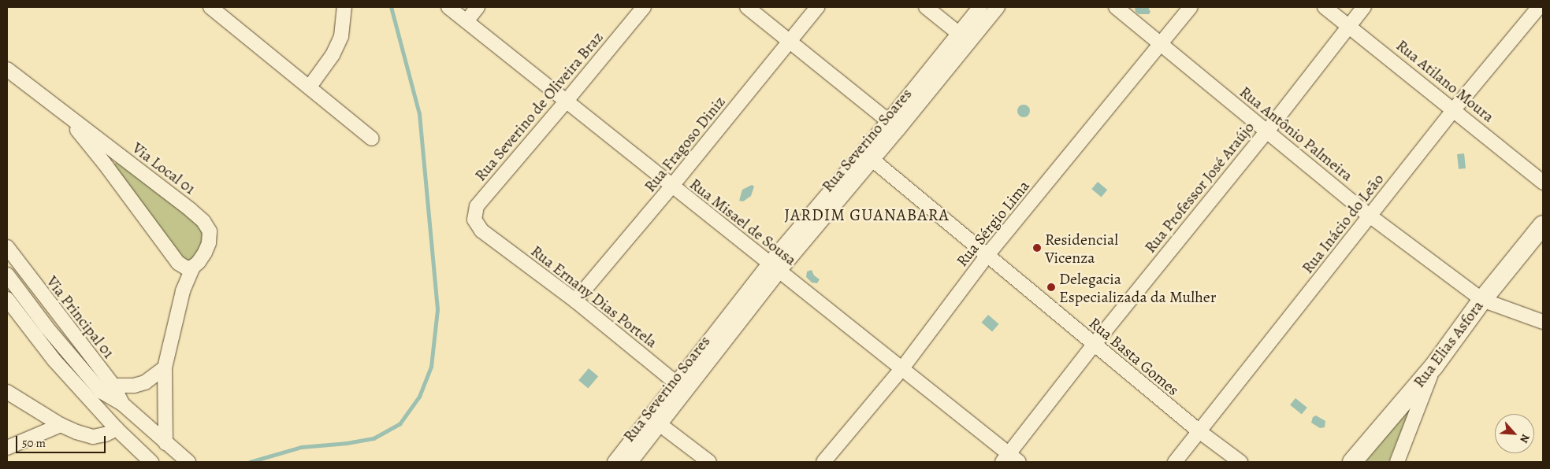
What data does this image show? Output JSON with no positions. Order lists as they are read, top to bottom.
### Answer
{
  "streets": {
    "street": [
      "Rua Atilano Moura",
      "Rua Severino de Oliveira Braz",
      "Rua Antônio Palmeira",
      "Rua Severino Soares",
      "Rua Fragoso Diniz",
      "Via Local 01",
      "Rua Professor José Araújo",
      "Rua Misael de Sousa",
      "Rua Sérgio Lima",
      "Rua Inácio do Leão",
      "Rua Ernany Dias Portela",
      "Via Principal 01",
      "Rua Elias Asfora",
      "Rua Basta Gomes"
    ]
  },
  "crossings": [
    ["Rua Atilano Moura", "Rua Professor José Araújo"],
    ["Rua Atilano Moura", "Rua Inácio do Leão"],
    ["Rua Severino de Oliveira Braz", "Rua Misael de Sousa"],
    ["Rua Severino de Oliveira Braz", "Rua Ernany Dias Portela"],
    ["Rua Antônio Palmeira", "Rua Professor José Araújo"],
    ["Rua Antônio Palmeira", "Rua Sérgio Lima"],
    ["Rua Antônio Palmeira", "Rua Inácio do Leão"],
    ["Rua Antônio Palmeira", "Rua Elias Asfora"],
    ["Rua Severino Soares", "Rua Misael de Sousa"],
    ["Rua Severino Soares", "Rua Ernany Dias Portela"],
    ["Rua Severino Soares", "Rua Basta Gomes"],
    ["Rua Fragoso Diniz", "Rua Misael de Sousa"],
    ["Rua Fragoso Diniz", "Rua Ernany Dias Portela"],
    ["Via Local 01", "Via Principal 01"],
    ["Rua Professor José Araújo", "Rua Misael de Sousa"],
    ["Rua Professor José Araújo", "Rua Basta Gomes"],
    ["Rua Misael de Sousa", "Rua Sérgio Lima"],
    ["Rua Sérgio Lima", "Rua Basta Gomes"],
    ["Rua Inácio do Leão", "Rua Basta Gomes"]
  ],
  "districts": ["JARDIM GUANABARA"],
  "places": ["Residencial Vicenza", "Delegacia Especializada da Mulher"],
  "scale_bar": "50 m",
  "north": "bottom right"
}
